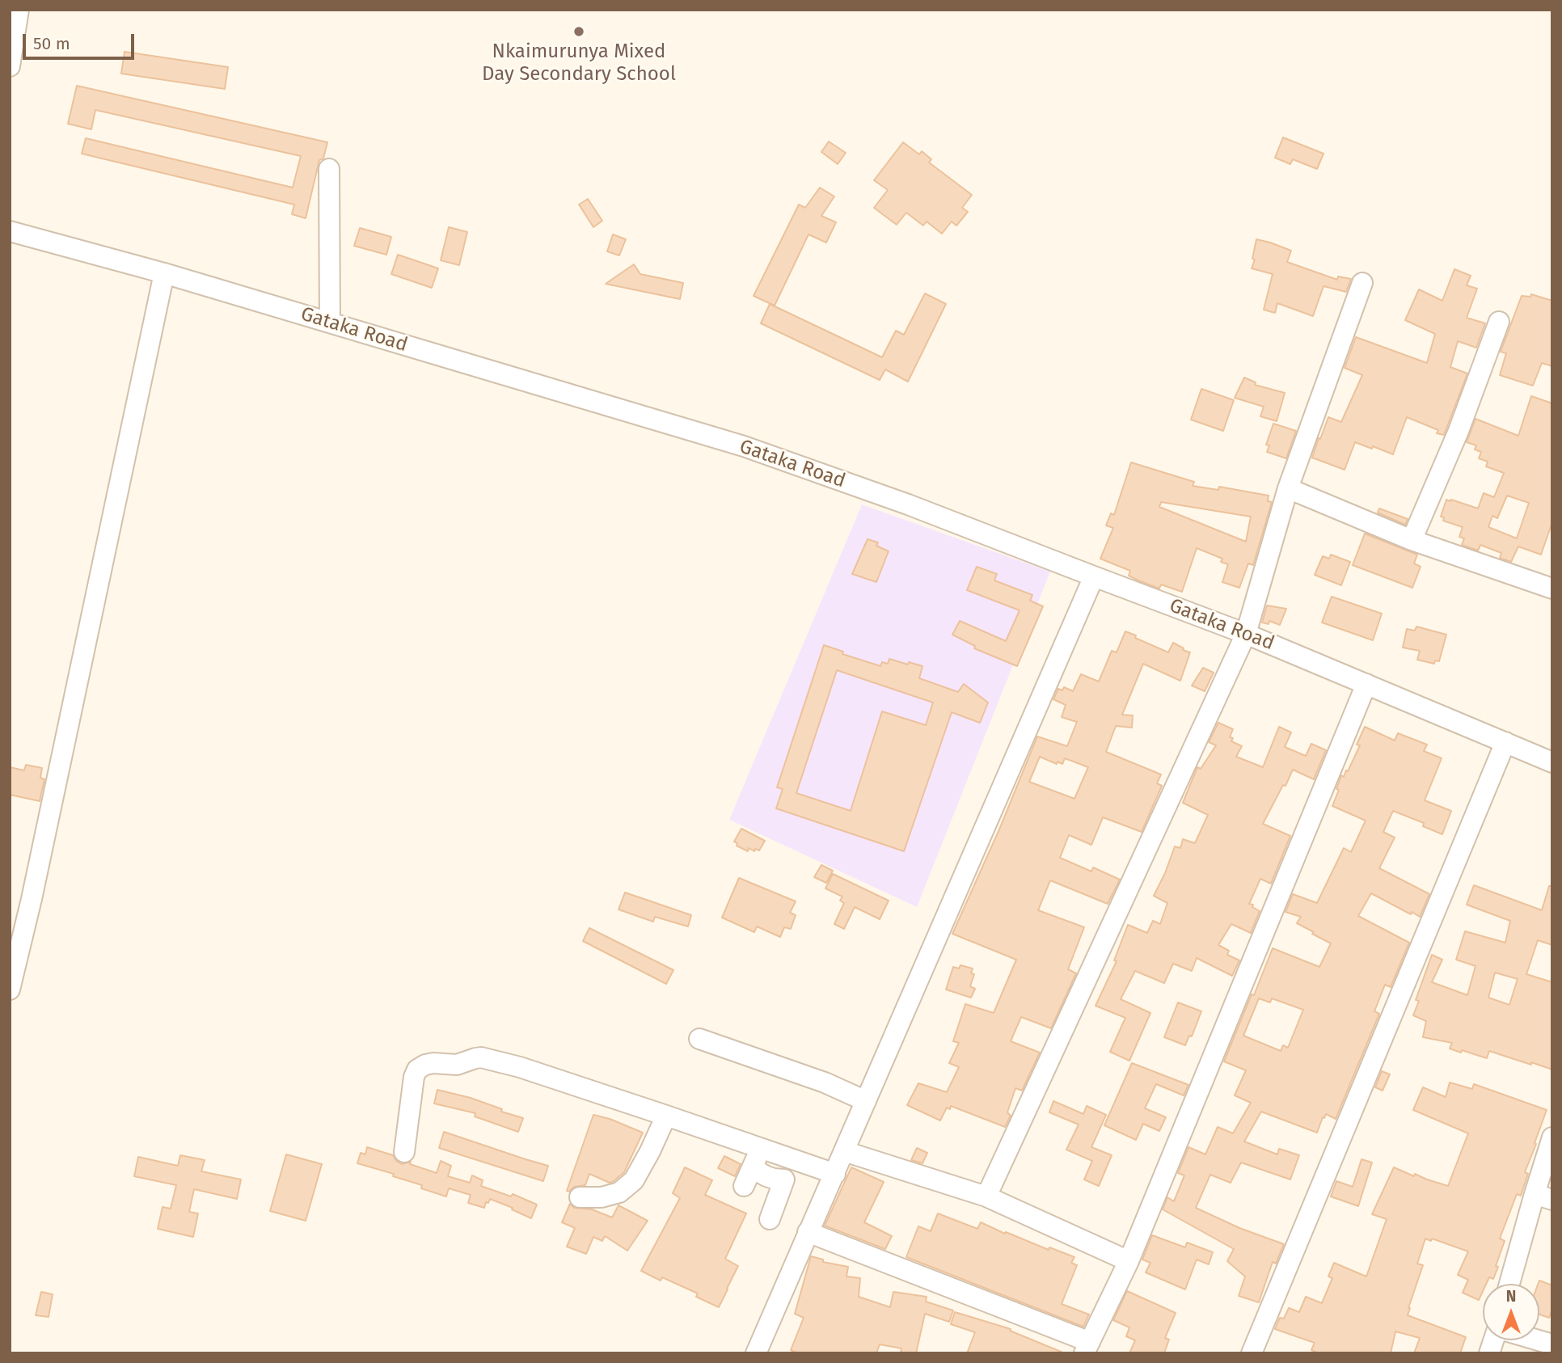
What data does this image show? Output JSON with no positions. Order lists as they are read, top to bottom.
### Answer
{
  "streets": {
    "street": ["Gataka Road"]
  },
  "places": ["Nkaimurunya Mixed Day Secondary School"],
  "scale_bar": "50 m",
  "north": "top"
}
